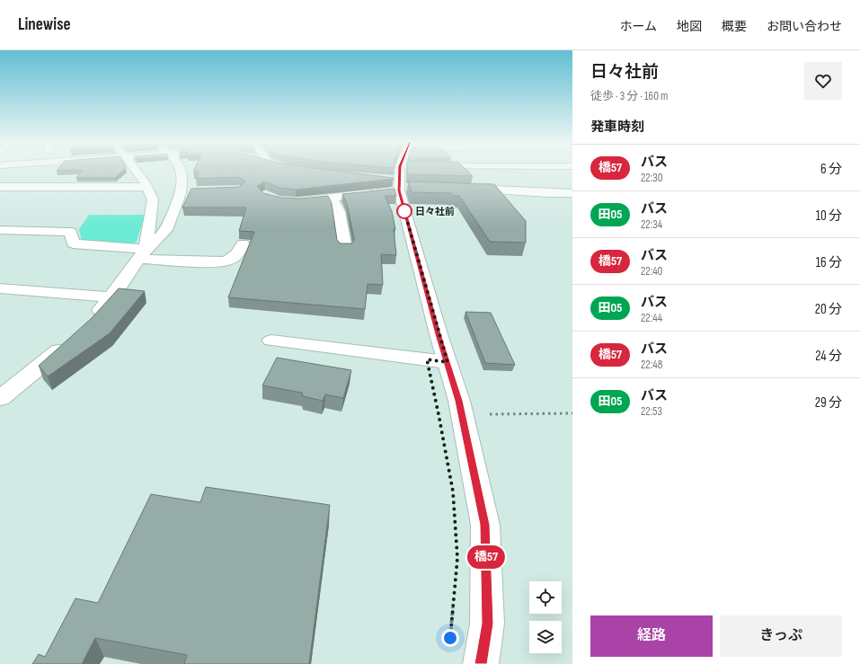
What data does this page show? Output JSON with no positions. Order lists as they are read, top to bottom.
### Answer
{
  "places": ["日々社前"],
  "lines": ["bus line 橋57"],
  "page": {
    "header": "Linewise",
    "nav": [
      "ホーム",
      "地図",
      "概要",
      "お問い合わせ"
    ],
    "on_map": "橋57",
    "heading": [
      ["日々社前", "徒歩 · 3 分 · 160 m"],
      "発車時刻"
    ],
    "list": [
      {
        "mark": "橋57",
        "name": "バス",
        "note": "22:30",
        "value": "6 分"
      },
      {
        "mark": "田05",
        "name": "バス",
        "note": "22:34",
        "value": "10 分"
      },
      {
        "mark": "橋57",
        "name": "バス",
        "note": "22:40",
        "value": "16 分"
      },
      {
        "mark": "田05",
        "name": "バス",
        "note": "22:44",
        "value": "20 分"
      },
      {
        "mark": "橋57",
        "name": "バス",
        "note": "22:48",
        "value": "24 分"
      },
      {
        "mark": "田05",
        "name": "バス",
        "note": "22:53",
        "value": "29 分"
      }
    ],
    "buttons": ["経路", "きっぷ"]
  }
}
